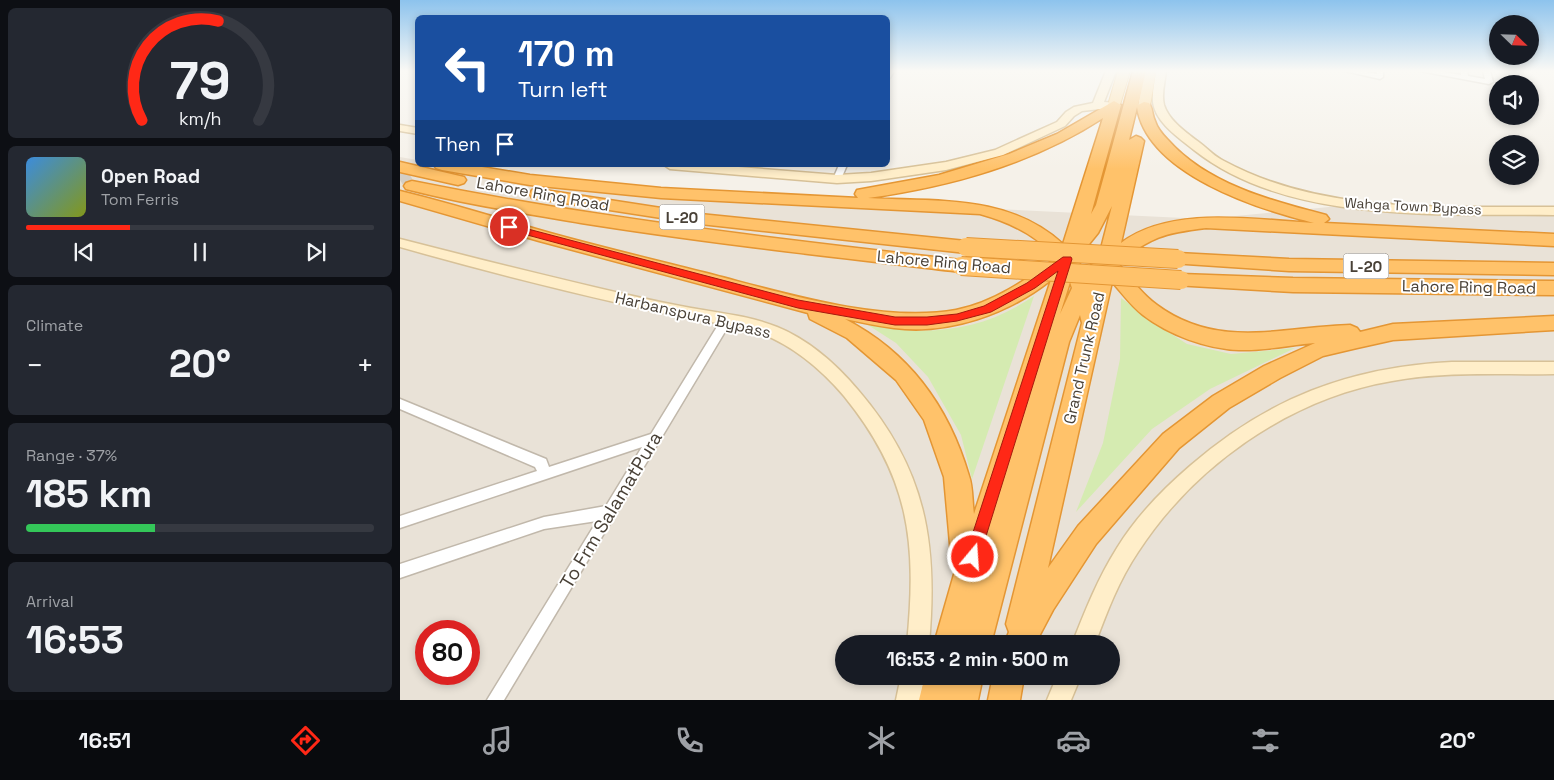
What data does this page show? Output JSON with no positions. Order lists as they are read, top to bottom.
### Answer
{
  "streets": {
    "highway": ["Lahore Ring Road", "L-20", "Grand Trunk Road"],
    "street": ["Wahga Town Bypass", "Harbanspura Bypass", "To Frm SalamatPura"]
  },
  "crossings": [
    ["Harbanspura Bypass", "To Frm SalamatPura"]
  ],
  "north": "bottom right",
  "page": {
    "turn": ["170 m", "Turn left"],
    "then": "Then",
    "song": ["Open Road", "Tom Ferris"],
    "tile": [
      "Climate",
      ["Range · 37%", "185 km"],
      ["Arrival", "16:53"]
    ],
    "heat": ["−", "20°", "+"],
    "limit": "80",
    "trip": "16:53 · 2 min · 500 m",
    "tabs": ["16:51", "20°"],
    "gauge": ["79", "km/h"]
  }
}
